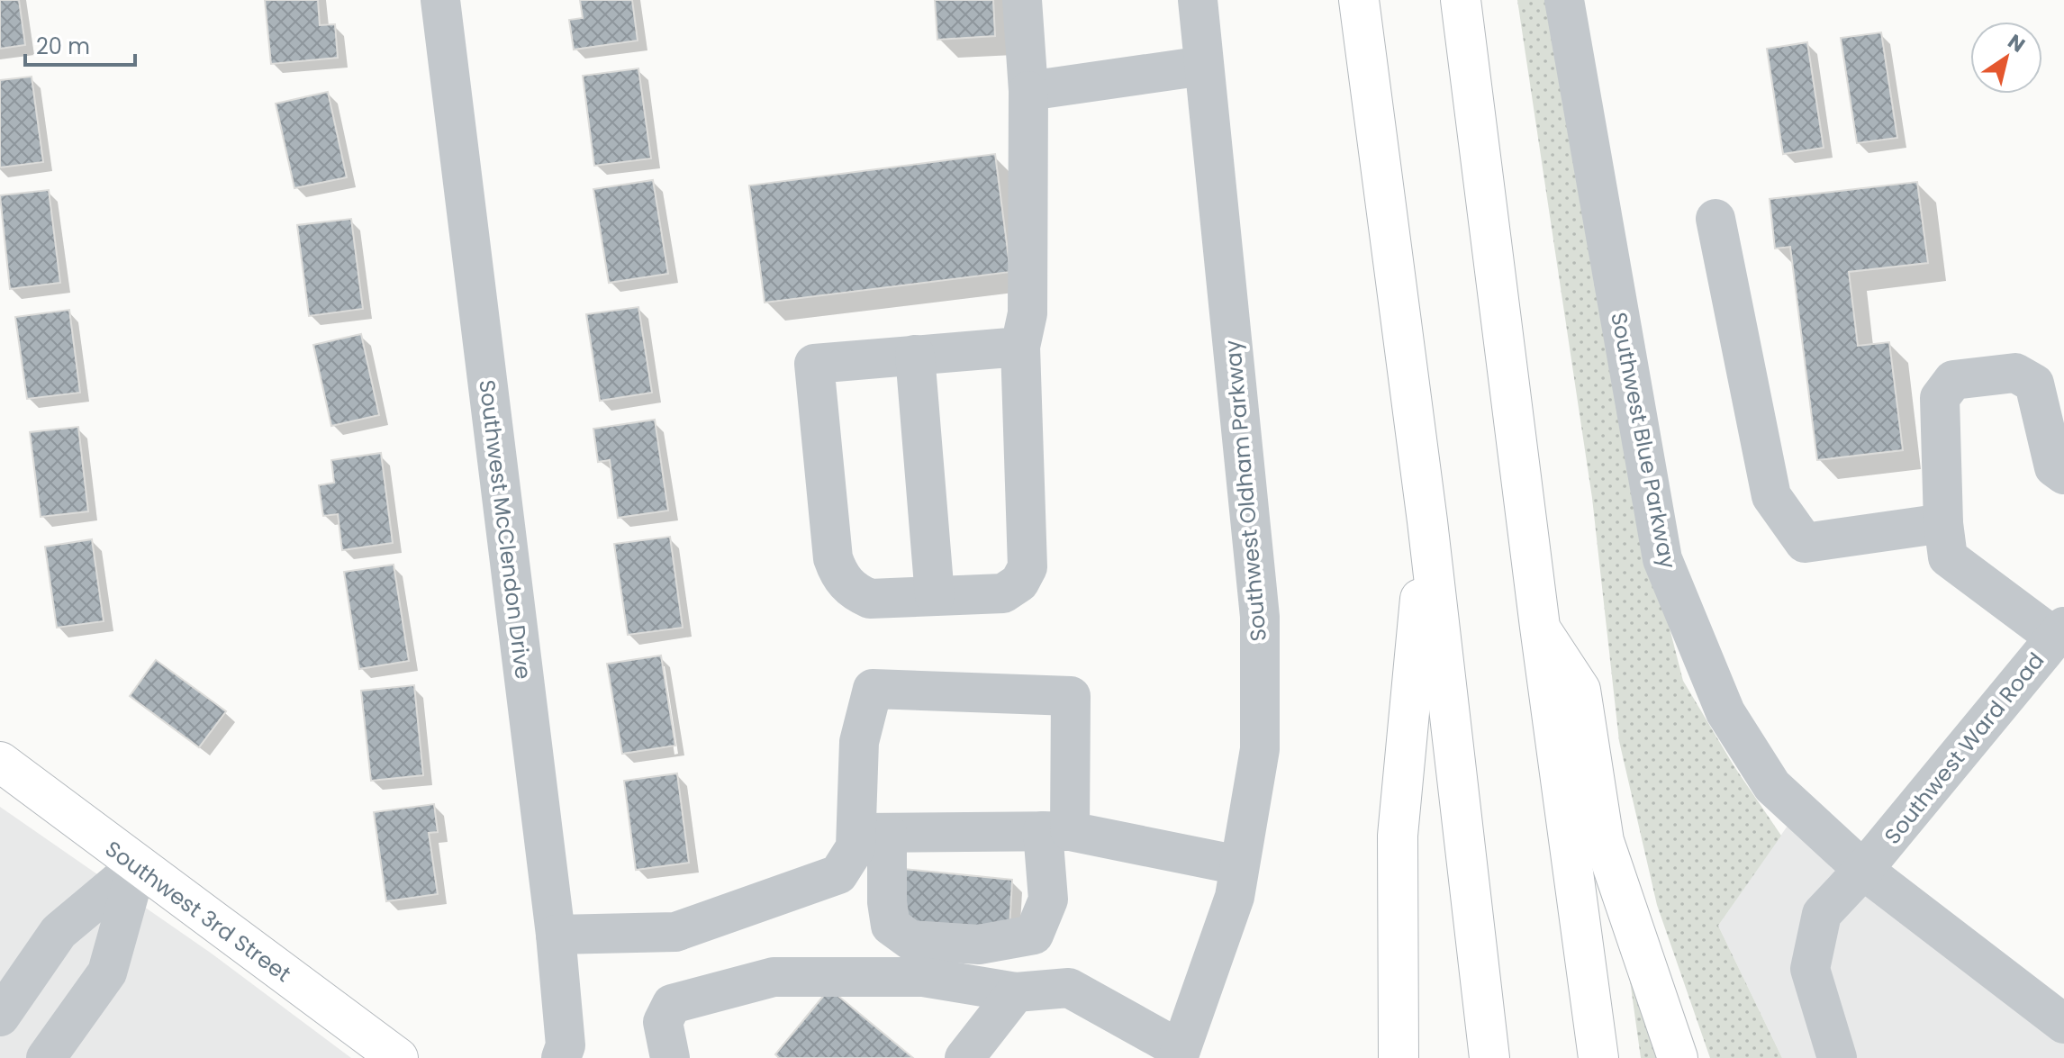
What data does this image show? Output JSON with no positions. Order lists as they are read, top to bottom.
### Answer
{
  "streets": {
    "main road": ["Southwest 3rd Street"],
    "street": [
      "Southwest Blue Parkway",
      "Southwest Oldham Parkway",
      "Southwest McClendon Drive",
      "Southwest Ward Road"
    ]
  },
  "crossings": [
    ["Southwest Blue Parkway", "Southwest Ward Road"]
  ],
  "scale_bar": "20 m",
  "north": "top right"
}
